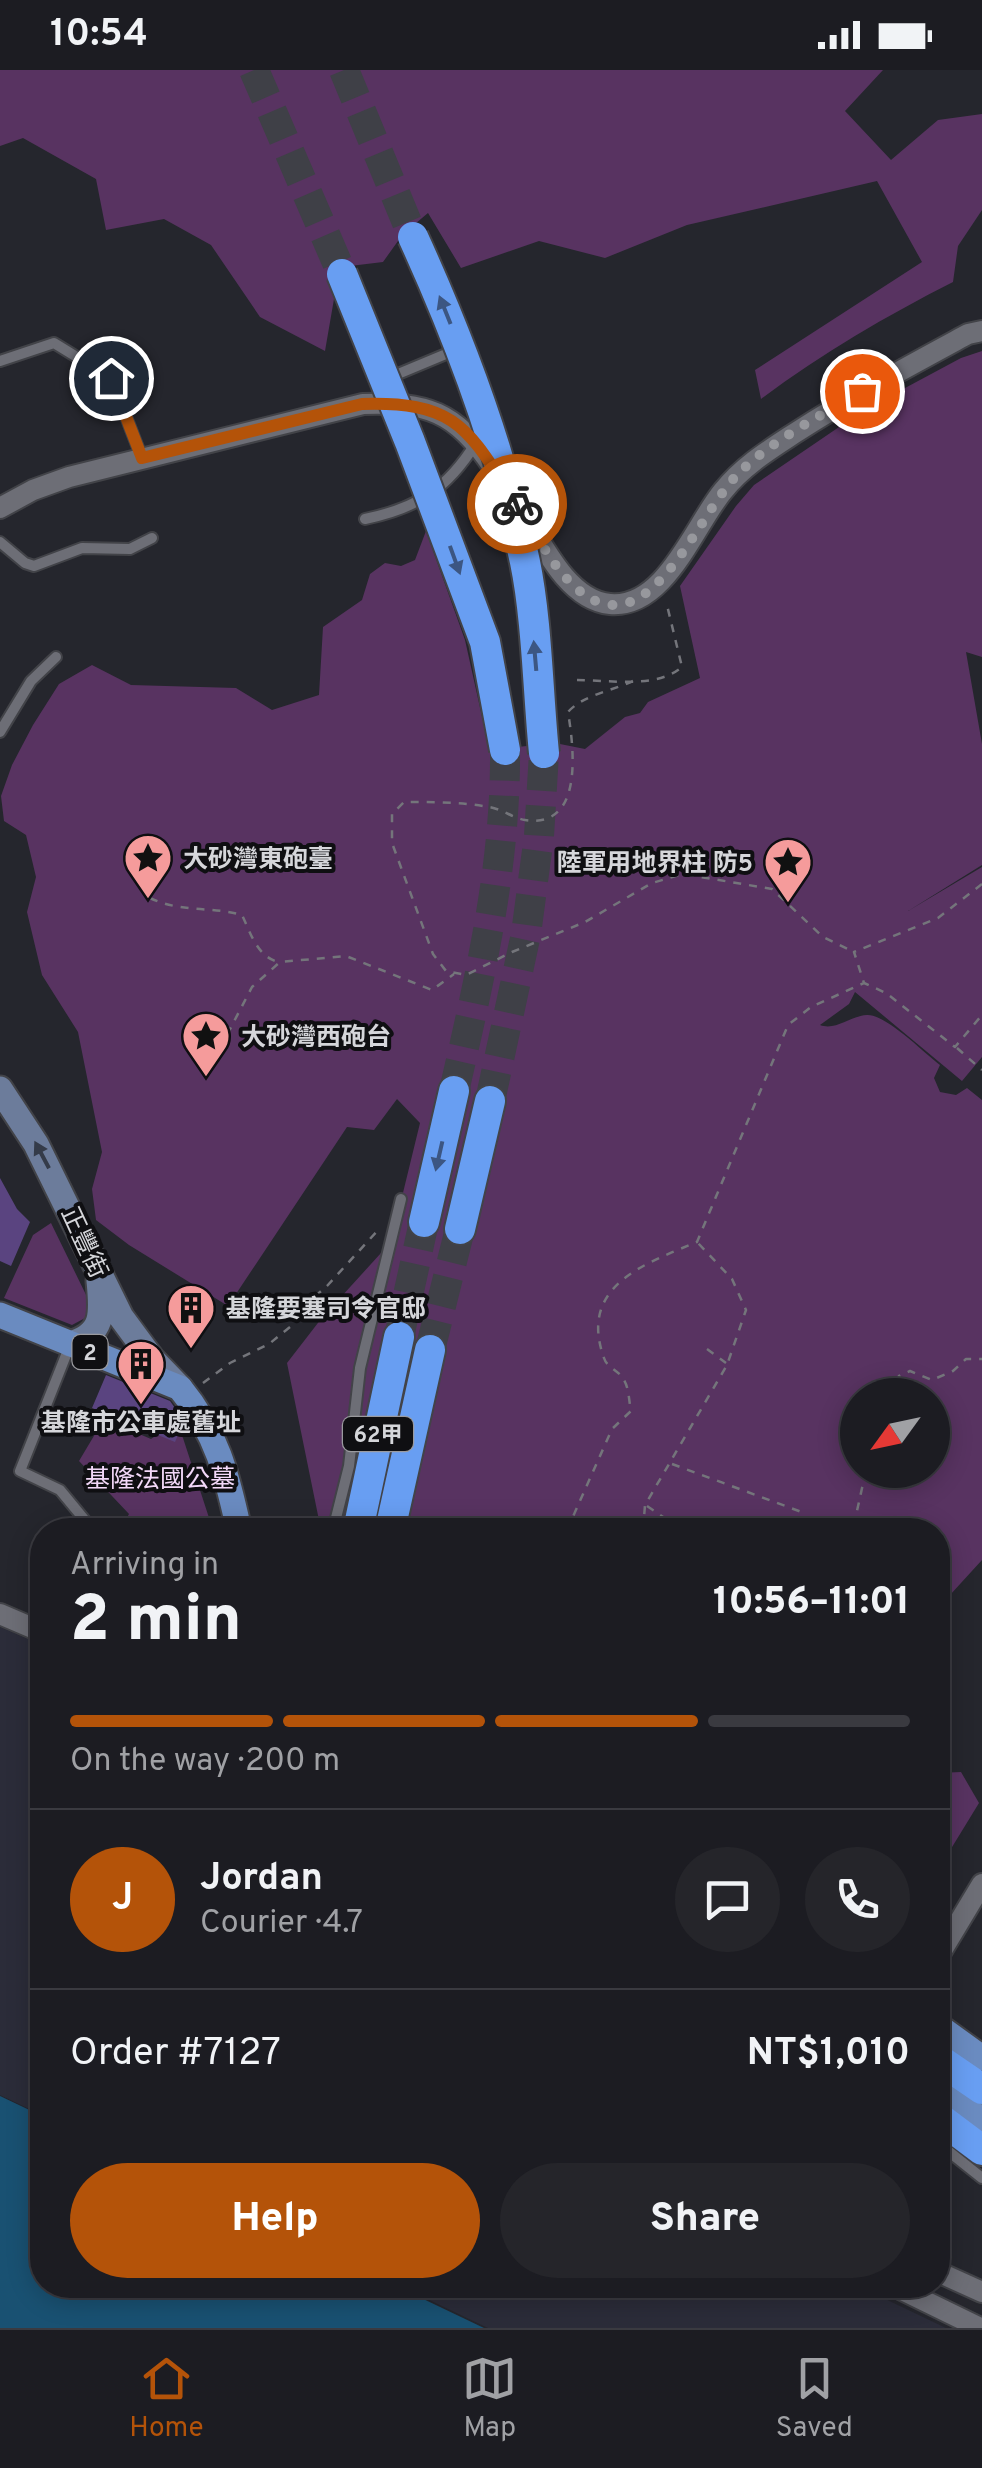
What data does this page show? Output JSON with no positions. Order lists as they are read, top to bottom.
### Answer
{
  "streets": {
    "highway": ["62甲"],
    "main road": ["2"],
    "street": ["正豐街"]
  },
  "crossings": [
    ["正豐街", "2"]
  ],
  "one_way": ["正豐街"],
  "parks": ["基隆法國公墓"],
  "places": {
    "place": ["大砂灣東砲臺", "陸軍用地界柱 防5", "大砂灣西砲台"],
    "building": ["基隆要塞司令官邸", "基隆市公車處舊址"]
  },
  "north": "bottom left",
  "page": {
    "status": "10:54",
    "heading": ["2 min", "Arriving in", "10:56–11:01"],
    "panel": [
      "Jordan",
      "Courier · 4.7",
      "Order #7127",
      "NT$1,010"
    ],
    "bar": "On the way · 200 m",
    "round": "J",
    "buttons": ["Help", "Share"],
    "tabs": ["Home", "Map", "Saved"]
  }
}
